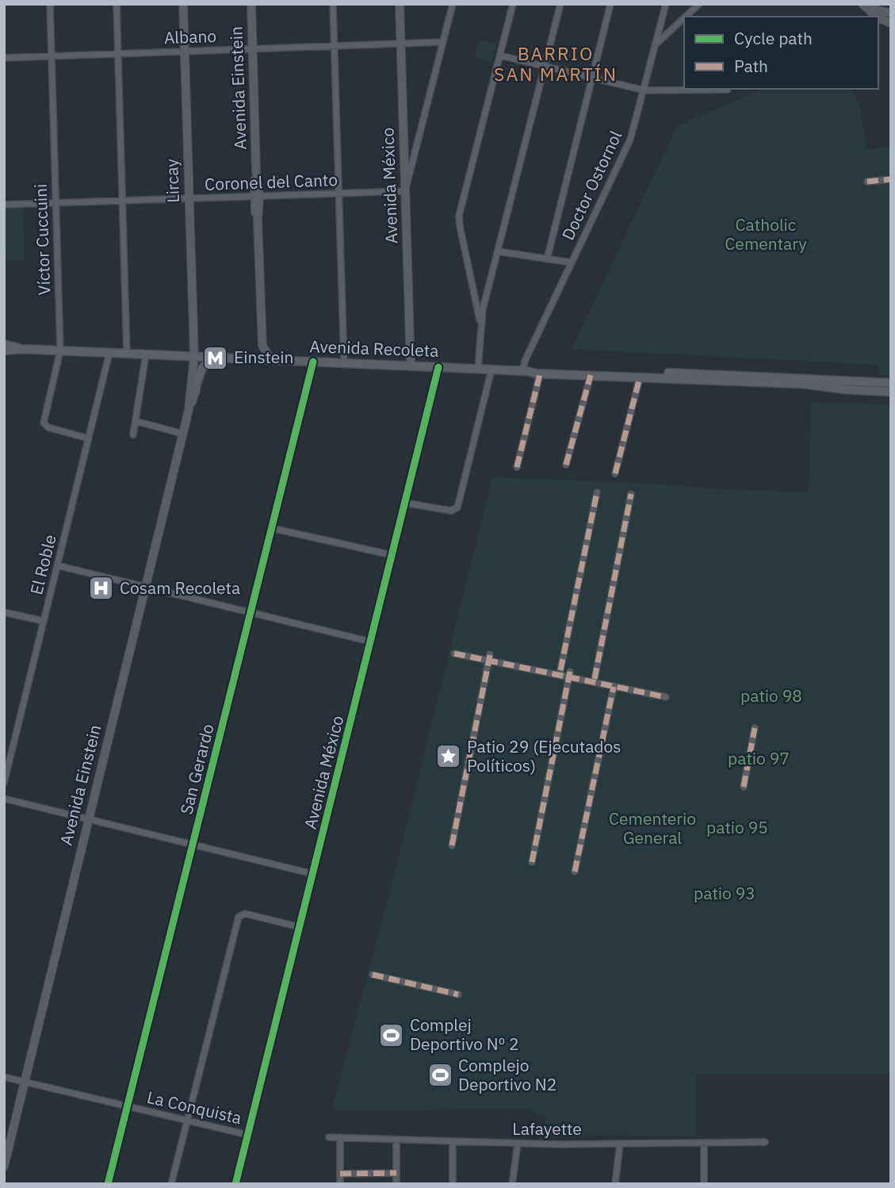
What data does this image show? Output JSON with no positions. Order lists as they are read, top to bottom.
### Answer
{
  "streets": {
    "main road": ["Avenida Recoleta"],
    "street": [
      "Albano",
      "Avenida Einstein",
      "Lircay",
      "Coronel del Canto",
      "Avenida México",
      "Doctor Ostornol",
      "Víctor Cuccuini",
      "El Roble",
      "San Gerardo",
      "La Conquista",
      "Lafayette"
    ]
  },
  "crossings": [
    ["Albano", "Avenida Einstein"],
    ["Albano", "Lircay"],
    ["Albano", "Avenida México"],
    ["Albano", "Víctor Cuccuini"],
    ["Avenida Einstein", "Lircay"],
    ["Avenida Einstein", "Coronel del Canto"],
    ["Avenida Einstein", "Avenida Recoleta"],
    ["Avenida Einstein", "La Conquista"],
    ["Lircay", "Coronel del Canto"],
    ["Lircay", "Avenida Recoleta"],
    ["Coronel del Canto", "Avenida México"],
    ["Coronel del Canto", "Víctor Cuccuini"],
    ["Avenida México", "Avenida Recoleta"],
    ["Avenida México", "La Conquista"],
    ["Doctor Ostornol", "Avenida Recoleta"],
    ["Víctor Cuccuini", "Avenida Recoleta"],
    ["Víctor Cuccuini", "El Roble"],
    ["Avenida Recoleta", "El Roble"],
    ["Avenida Recoleta", "San Gerardo"],
    ["San Gerardo", "La Conquista"]
  ],
  "districts": ["BARRIO SAN MARTÍN"],
  "parks": [
    "Catholic Cementary",
    "patio 98",
    "patio 97",
    "Cementerio General",
    "patio 95",
    "patio 93"
  ],
  "places": {
    "metro station": ["Einstein"],
    "hospital": ["Cosam Recoleta"],
    "place": ["Patio 29 (Ejecutados Políticos)"],
    "sports": ["Complej Deportivo Nº 2", "Complejo Deportivo N2"]
  },
  "legend": ["Cycle path", "Path"]
}
